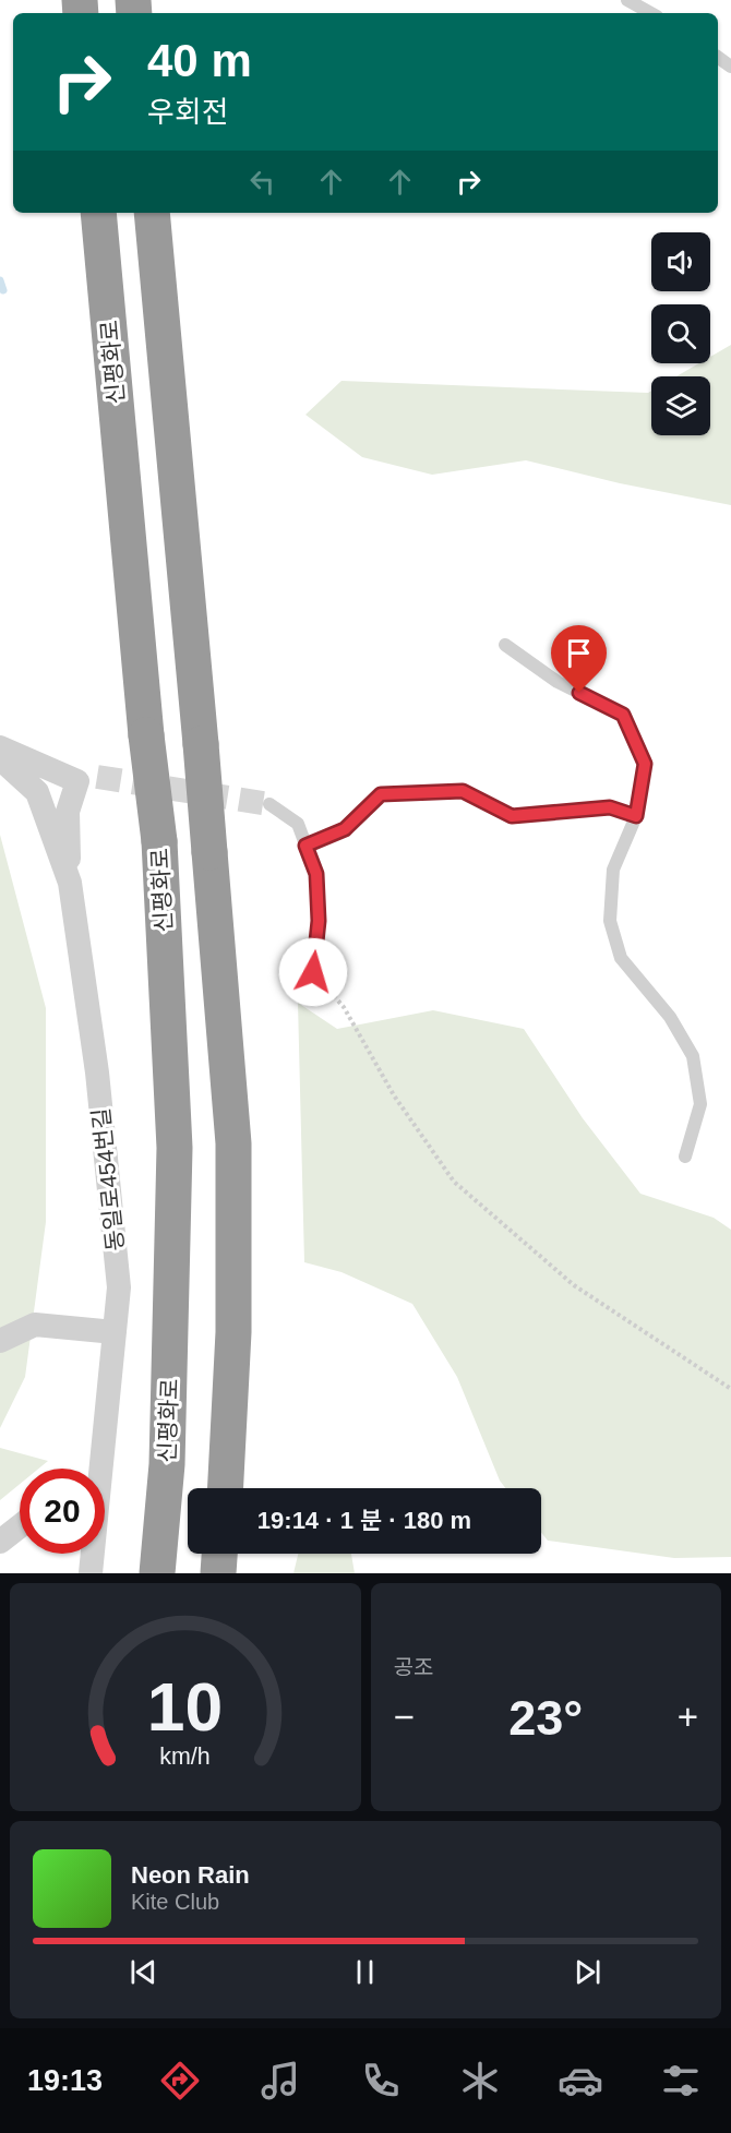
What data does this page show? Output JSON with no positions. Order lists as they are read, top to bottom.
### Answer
{
  "streets": {
    "highway": ["신평화로"],
    "street": ["동일로454번길"]
  },
  "page": {
    "turn": ["40 m", "우회전"],
    "limit": "20",
    "trip": "19:14 · 1 분 · 180 m",
    "tile": "공조",
    "heat": ["−", "23°", "+"],
    "song": ["Neon Rain", "Kite Club"],
    "tabs": "19:13",
    "gauge": ["10", "km/h"]
  }
}
